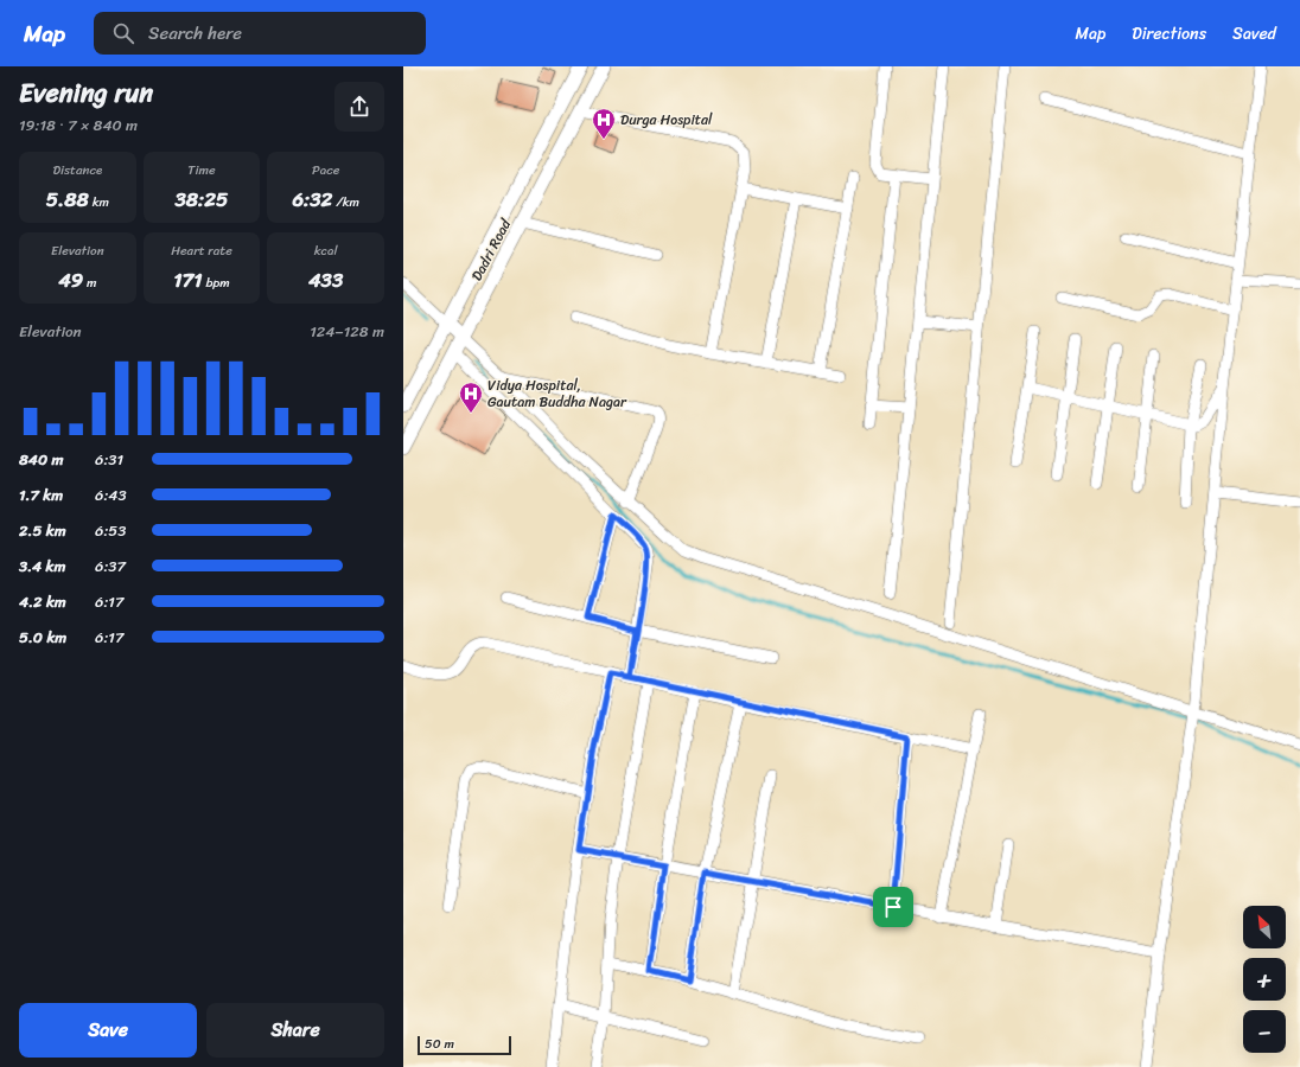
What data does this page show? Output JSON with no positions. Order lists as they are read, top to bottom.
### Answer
{
  "streets": {
    "street": ["Dadri Road"]
  },
  "places": {
    "hospital": ["Durga Hospital", "Vidya Hospital, Gautam Buddha Nagar"]
  },
  "scale_bar": "50 m",
  "north": "top left",
  "page": {
    "header": "Map",
    "search": "Search here",
    "nav": ["Map", "Directions", "Saved"],
    "heading": ["Evening run", "19:18 · 7 × 840 m"],
    "stats": [
      ["Distance", "5.88 km"],
      ["Time", "38:25"],
      ["Pace", "6:32 /km"],
      ["Elevation", "49 m"],
      ["Heart rate", "171 bpm"],
      ["kcal", "433"]
    ],
    "chart": ["Elevation", "124–128 m"],
    "list": [
      {
        "name": "840 m",
        "note": "6:31"
      },
      {
        "name": "1.7 km",
        "note": "6:43"
      },
      {
        "name": "2.5 km",
        "note": "6:53"
      },
      {
        "name": "3.4 km",
        "note": "6:37"
      },
      {
        "name": "4.2 km",
        "note": "6:17"
      },
      {
        "name": "5.0 km",
        "note": "6:17"
      }
    ],
    "map_buttons": ["+", "−"],
    "buttons": ["Save", "Share"],
    "scale": "50 m"
  }
}
